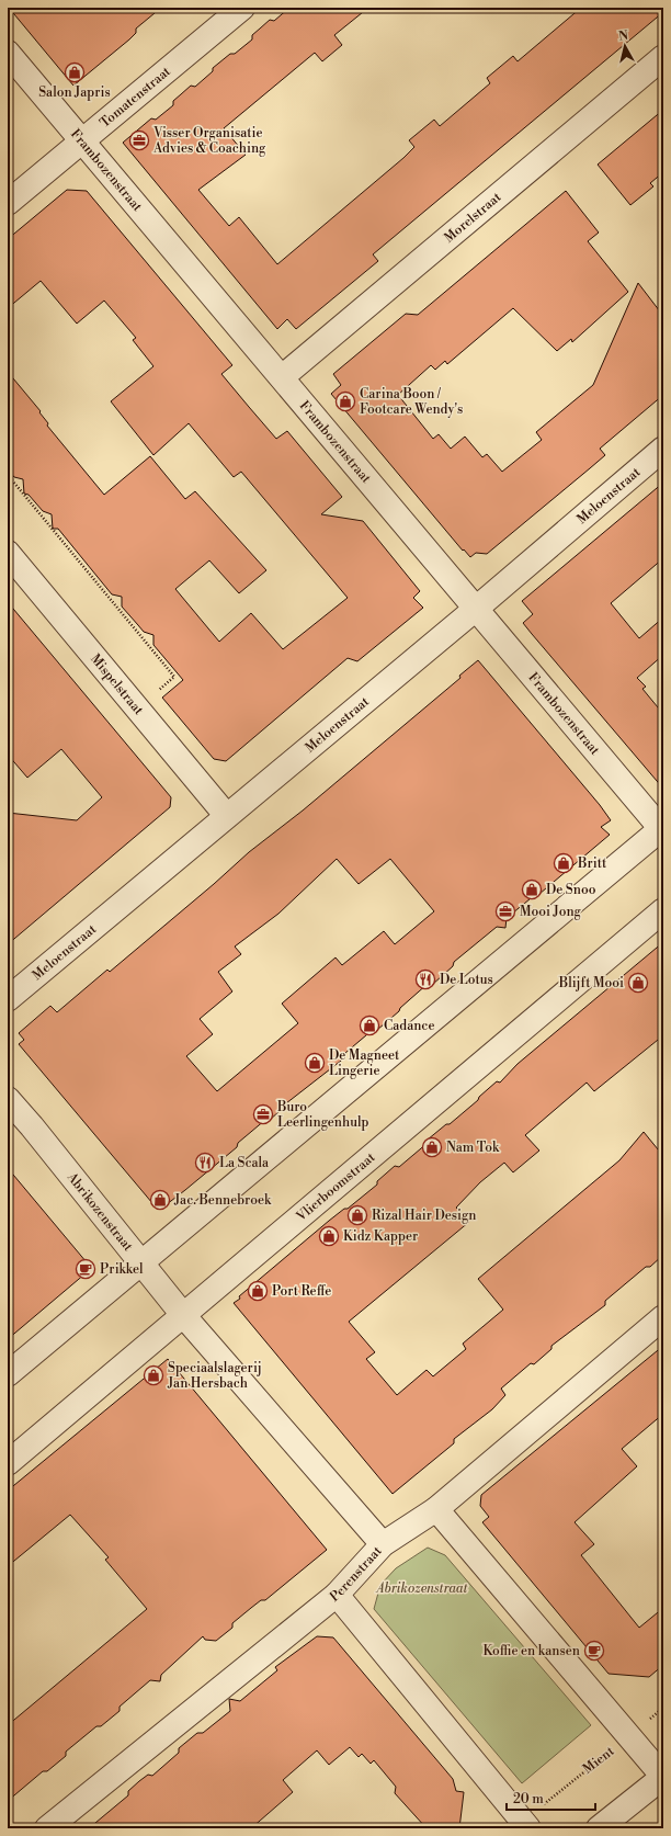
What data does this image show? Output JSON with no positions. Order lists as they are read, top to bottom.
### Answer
{
  "streets": {
    "street": [
      "Tomatenstraat",
      "Frambozenstraat",
      "Morelstraat",
      "Meloenstraat",
      "Mispelstraat",
      "Vlierboomstraat",
      "Abrikozenstraat",
      "Perenstraat"
    ],
    "path": ["Mient"]
  },
  "crossings": [
    ["Tomatenstraat", "Frambozenstraat"],
    ["Frambozenstraat", "Morelstraat"],
    ["Frambozenstraat", "Meloenstraat"],
    ["Meloenstraat", "Mispelstraat"],
    ["Vlierboomstraat", "Abrikozenstraat"],
    ["Abrikozenstraat", "Perenstraat"]
  ],
  "parks": ["Abrikozenstraat"],
  "places": {
    "shop": [
      "Salon Japris",
      "Carina Boon / Footcare Wendy's",
      "Britt",
      "De Snoo",
      "Blijft Mooi",
      "Cadance",
      "De Magneet Lingerie",
      "Nam Tok",
      "Jac. Bennebroek",
      "Rizal Hair Design",
      "Kidz Kapper",
      "Port Reffe",
      "Speciaalslagerij Jan Hersbach"
    ],
    "office": ["Visser Organisatie Advies & Coaching", "Mooi Jong", "Buro Leerlingenhulp"],
    "restaurant": ["De Lotus", "La Scala"],
    "cafe": ["Prikkel", "Koffie en kansen"]
  },
  "scale_bar": "20 m",
  "north": "top"
}
